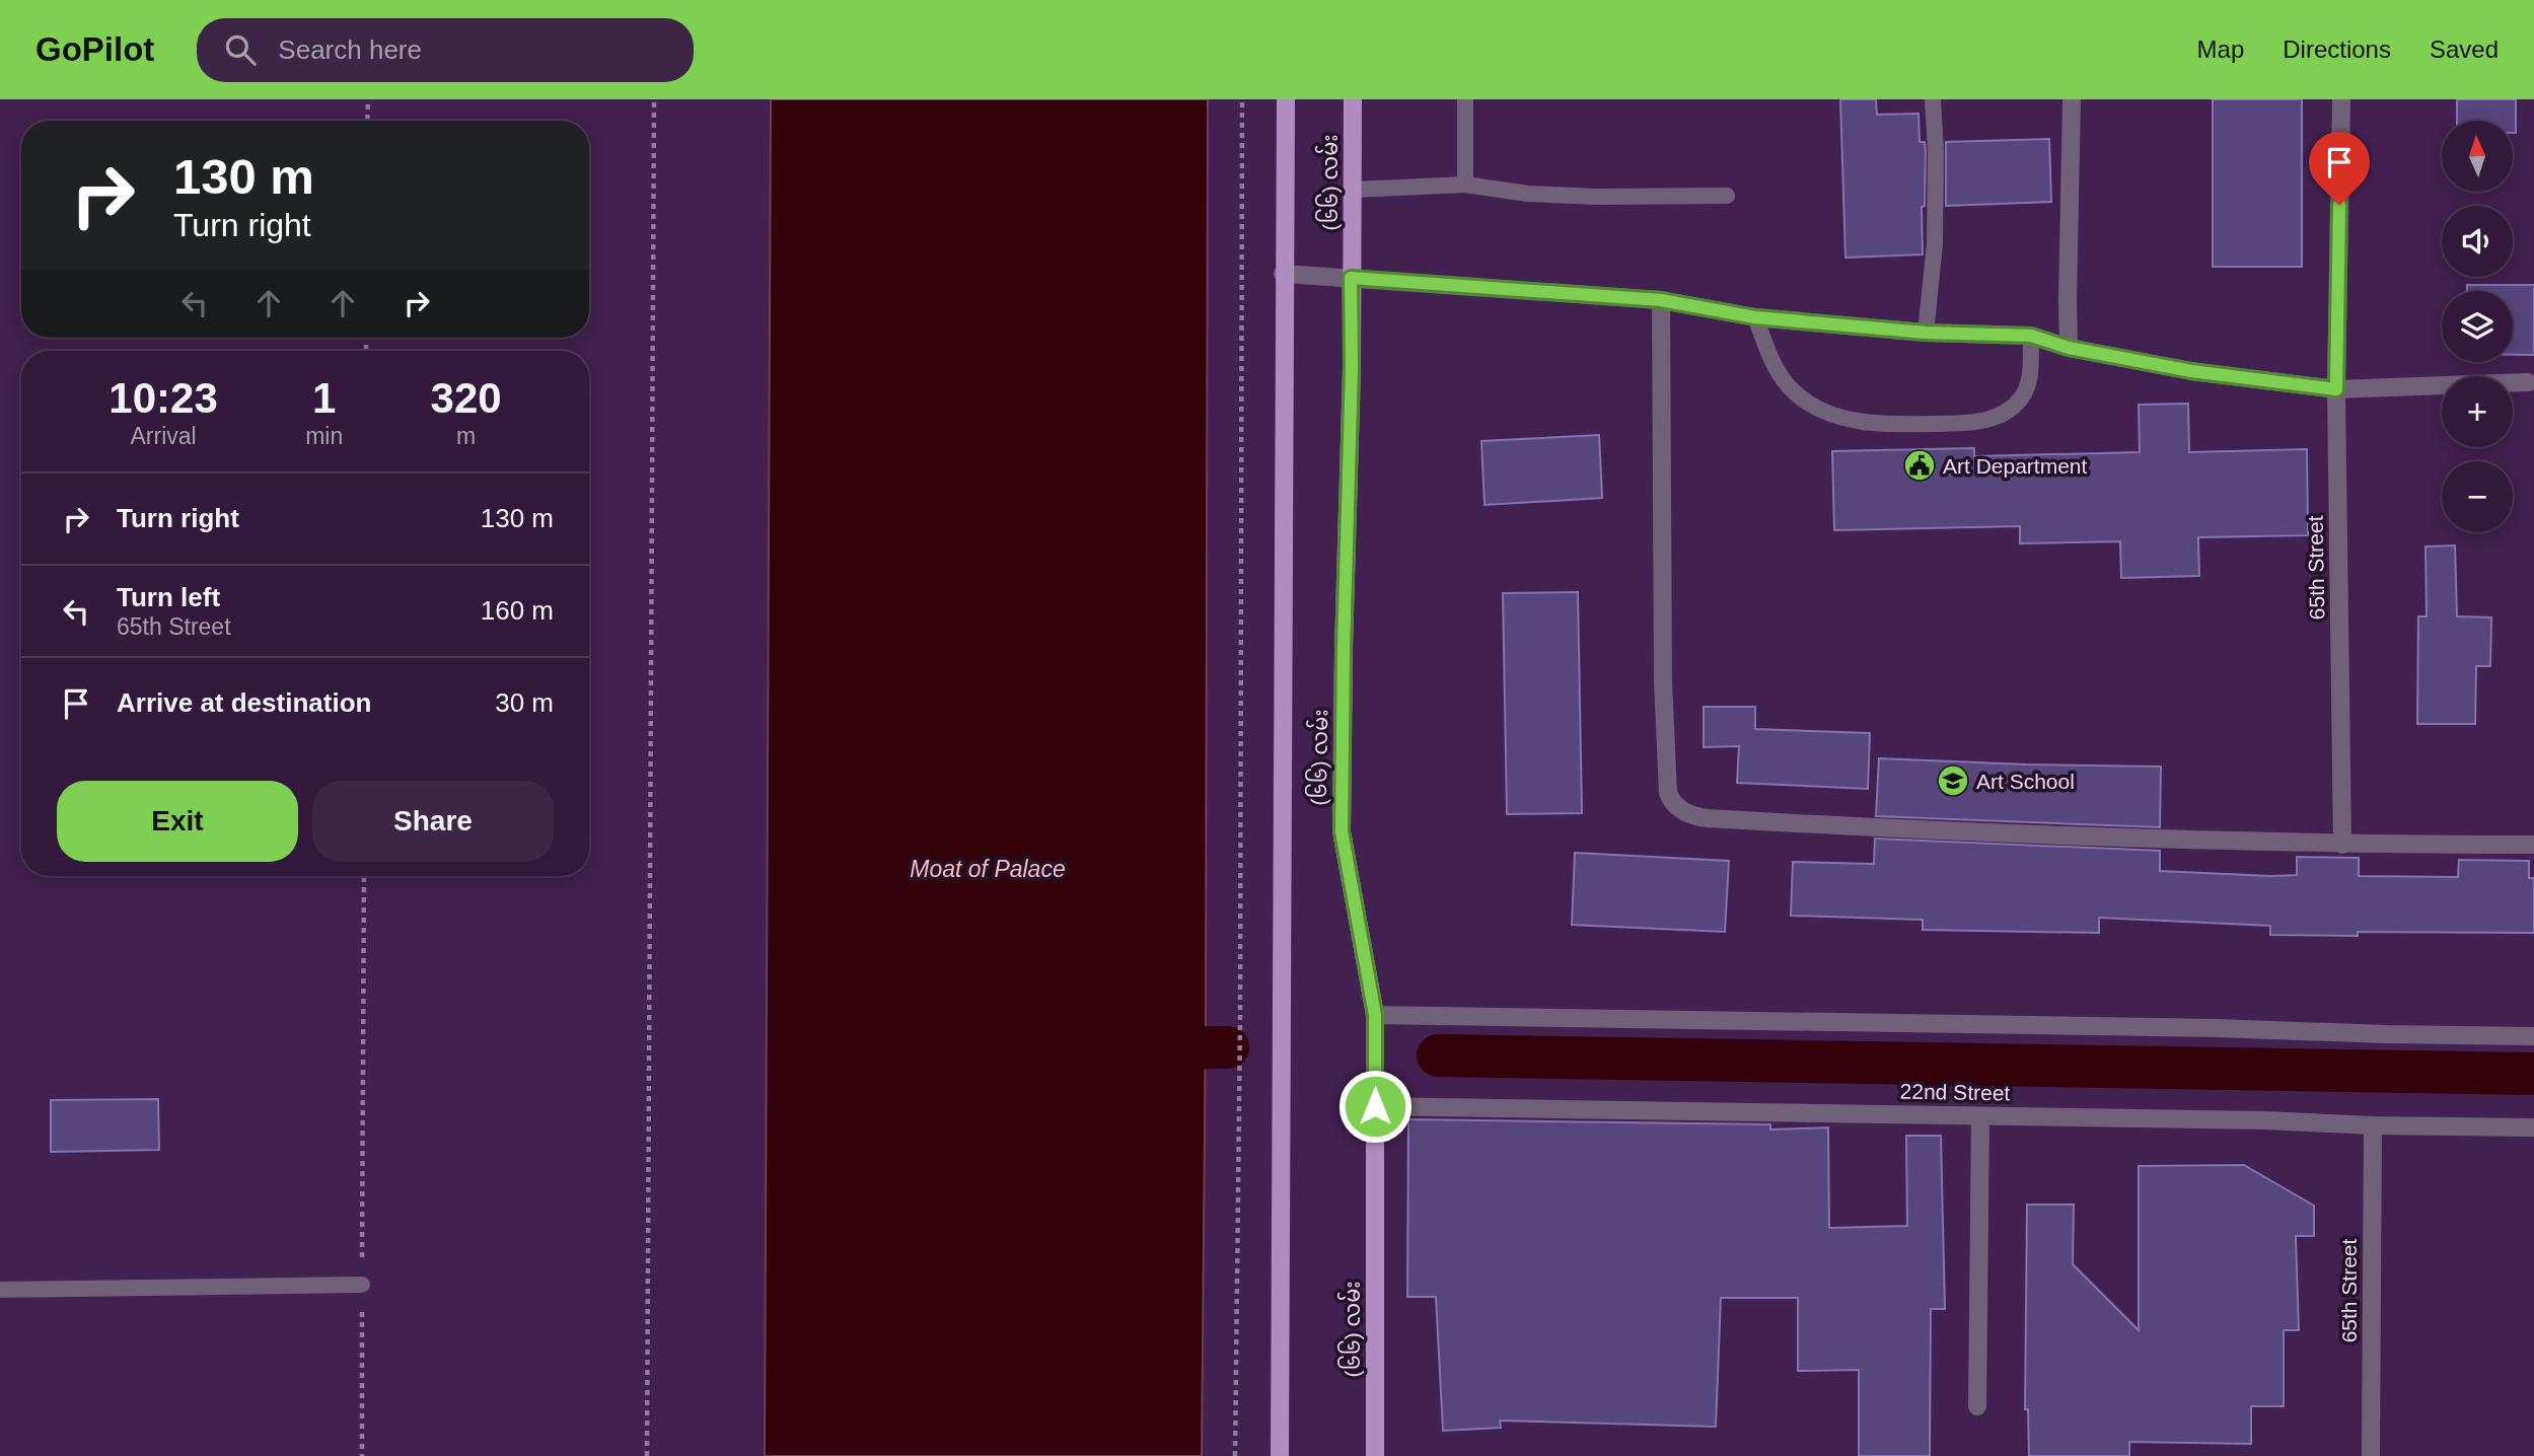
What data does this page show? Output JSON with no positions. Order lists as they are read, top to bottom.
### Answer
{
  "streets": {
    "main road": ["(၆၆) လမ်း"],
    "street": ["65th Street", "22nd Street"]
  },
  "crossings": [
    ["(၆၆) လမ်း", "22nd Street"],
    ["65th Street", "22nd Street"]
  ],
  "water": ["Moat of Palace"],
  "places": {
    "public building": ["Art Department"],
    "school or university": ["Art School"]
  },
  "north": "top",
  "page": {
    "header": "GoPilot",
    "search": "Search here",
    "nav": ["Map", "Directions", "Saved"],
    "map_buttons": ["+", "−"],
    "turn": ["130 m", "Turn right"],
    "eta": [
      "10:23",
      "Arrival",
      "1",
      "min",
      "320",
      "m"
    ],
    "list": [
      {
        "name": "Turn right",
        "value": "130 m"
      },
      {
        "name": "Turn left",
        "note": "65th Street",
        "value": "160 m"
      },
      {
        "name": "Arrive at destination",
        "value": "30 m"
      }
    ],
    "buttons": ["Exit", "Share"]
  }
}
